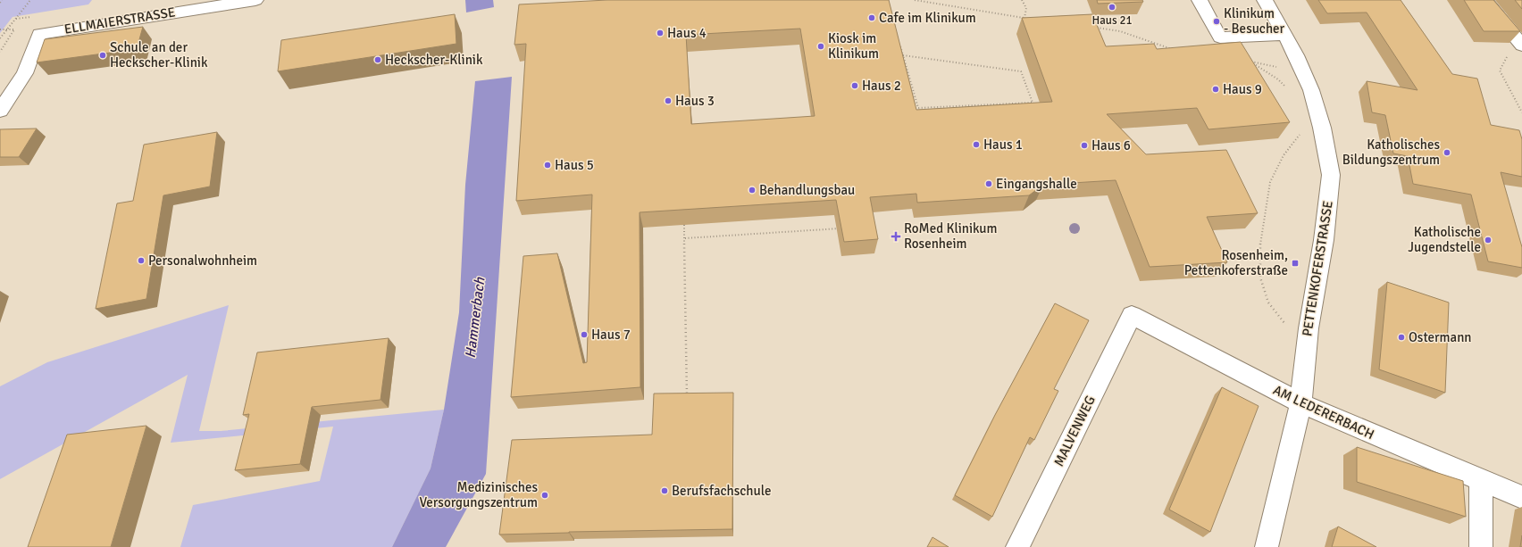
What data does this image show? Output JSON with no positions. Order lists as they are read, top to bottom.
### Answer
{
  "streets": {
    "street": [
      "ELLMAIERSTRASSE",
      "PETTENKOFERSTRASSE",
      "AM LEDERERBACH",
      "MALVENWEG"
    ]
  },
  "crossings": [
    ["PETTENKOFERSTRASSE", "AM LEDERERBACH"],
    ["AM LEDERERBACH", "MALVENWEG"]
  ],
  "water": ["Hammerbach"],
  "places": {
    "other": [
      "Haus 21",
      "Cafe im Klinikum",
      "Klinikum - Besucher",
      "Haus 4",
      "Kiosk im Klinikum",
      "Schule an der Heckscher-Klinik",
      "Heckscher-Klinik",
      "Haus 2",
      "Haus 9",
      "Haus 3",
      "Haus 1",
      "Haus 6",
      "Katholisches Bildungszentrum",
      "Haus 5",
      "Eingangshalle",
      "Behandlungsbau",
      "Katholische Jugendstelle",
      "Personalwohnheim",
      "Haus 7",
      "Ostermann",
      "Berufsfachschule",
      "Medizinisches Versorgungszentrum"
    ],
    "health": ["RoMed Klinikum Rosenheim"],
    "transit": ["Rosenheim, Pettenkoferstraße"]
  }
}
